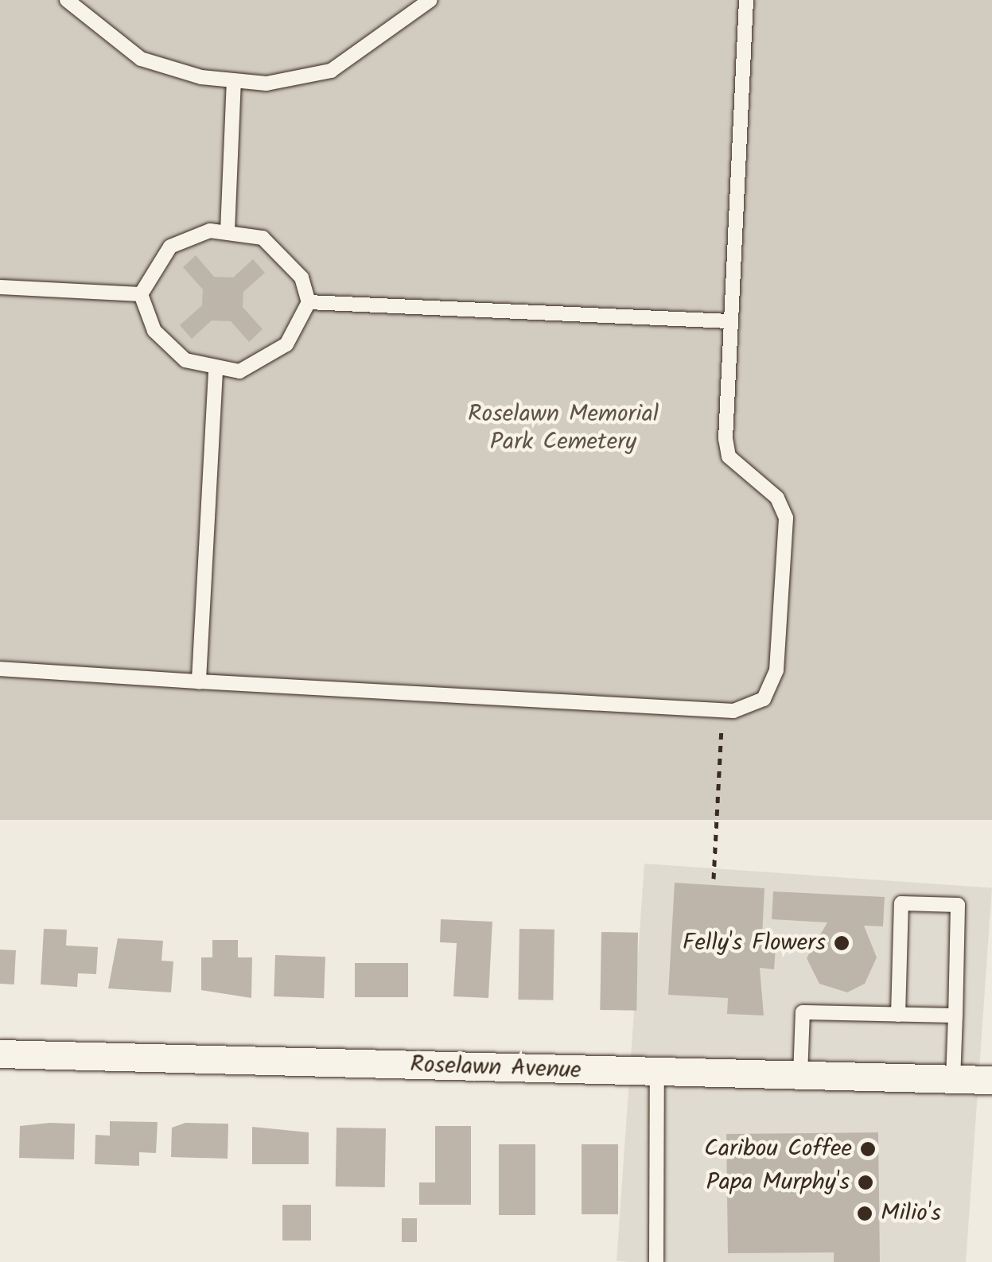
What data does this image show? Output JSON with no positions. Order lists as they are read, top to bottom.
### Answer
{
  "streets": {
    "street": ["Roselawn Avenue"]
  },
  "parks": ["Roselawn Memorial Park Cemetery"],
  "places": [
    "Felly's Flowers",
    "Caribou Coffee",
    "Papa Murphy's",
    "Milio's"
  ]
}
